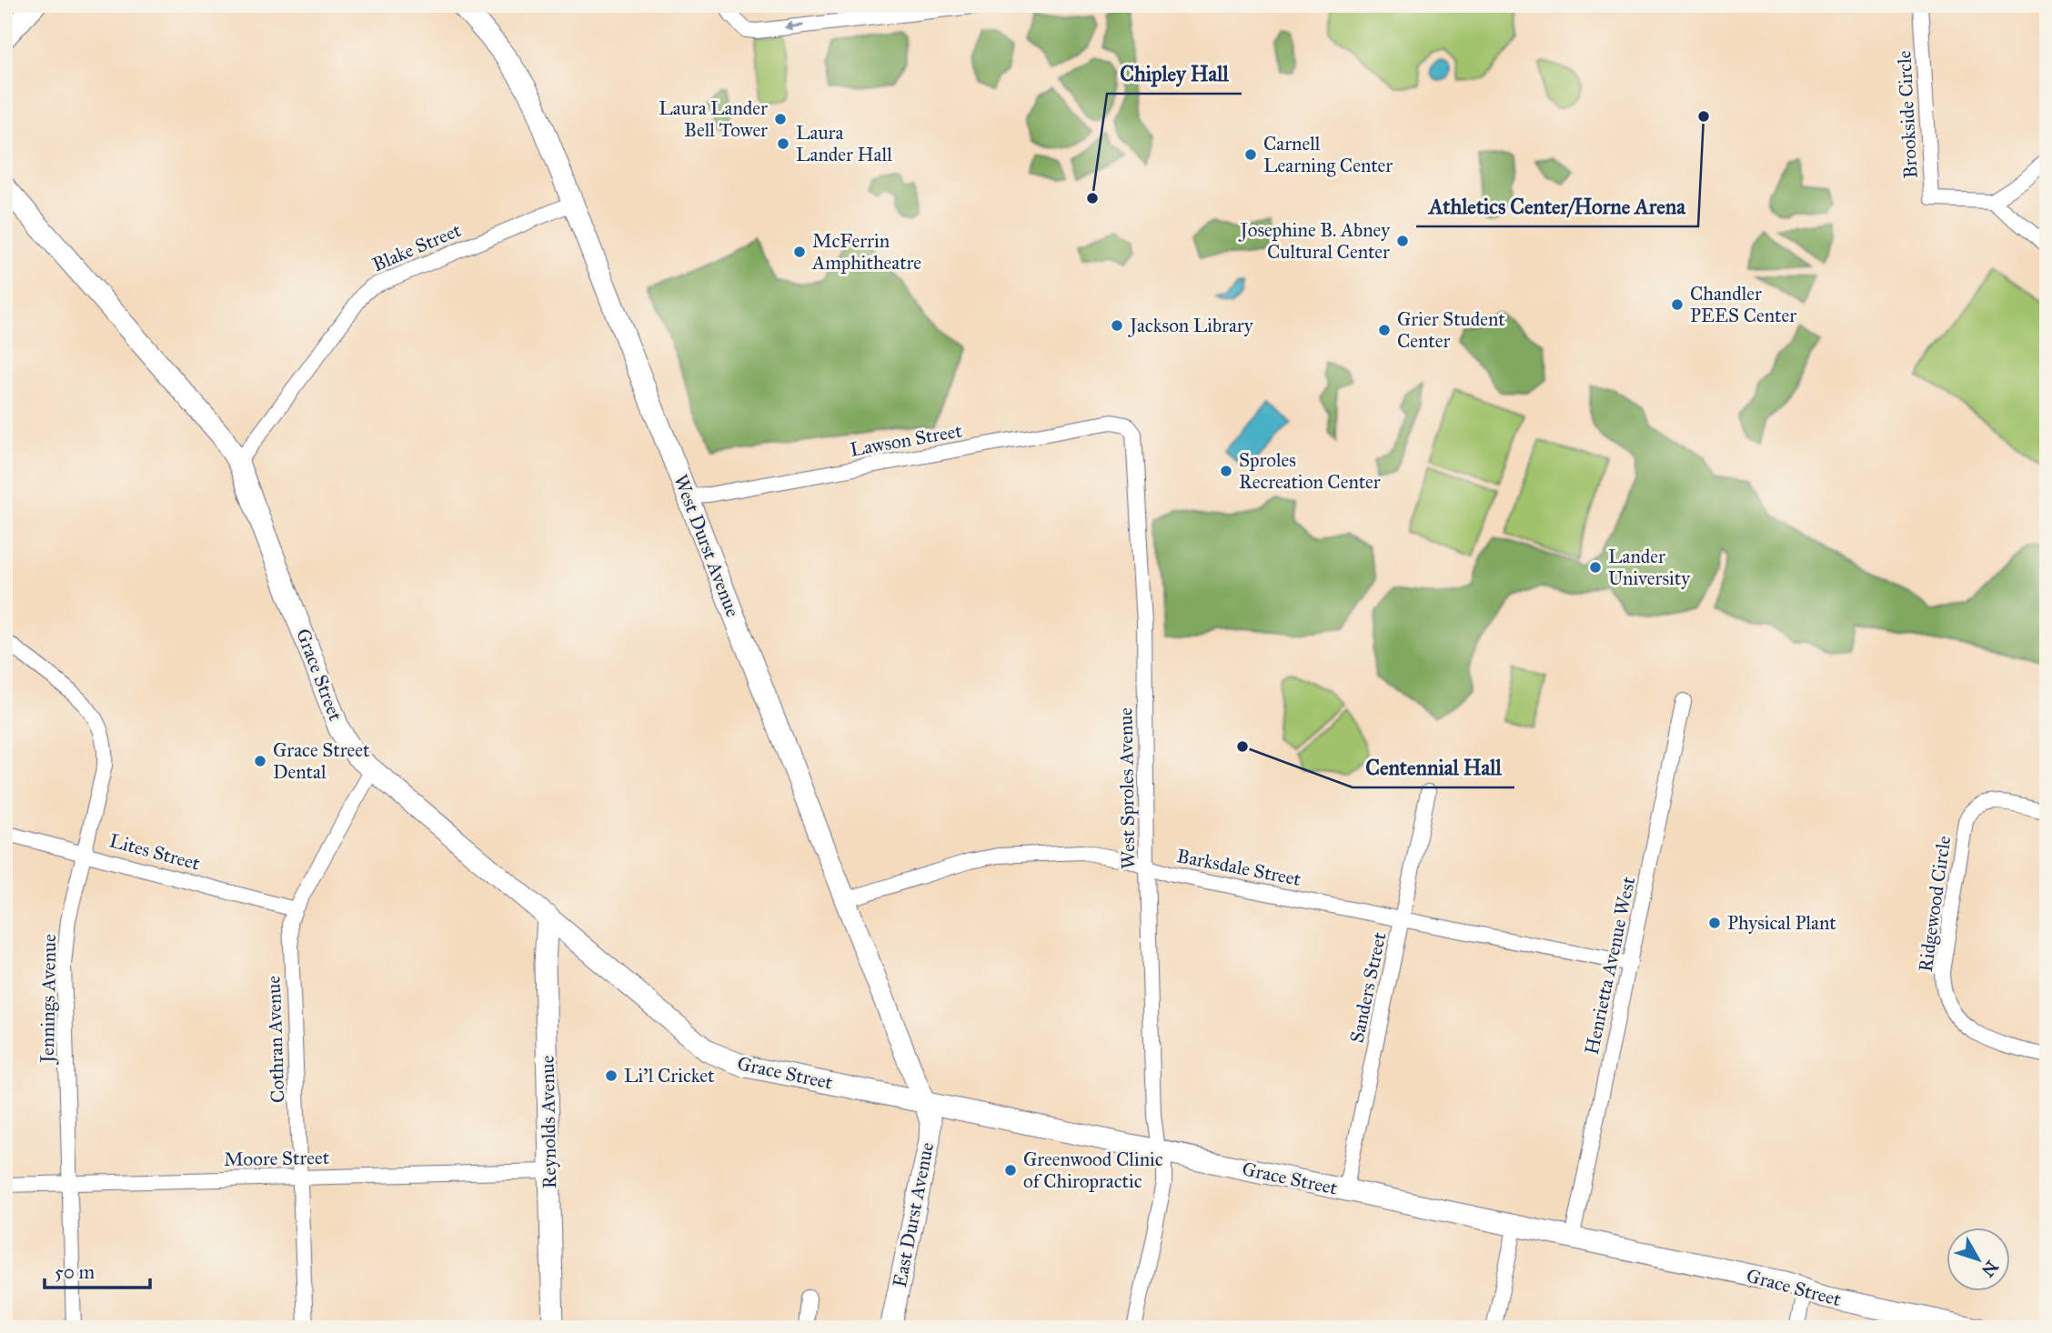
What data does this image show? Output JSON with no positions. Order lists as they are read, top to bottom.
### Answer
{
  "streets": {
    "main road": [
      "West Durst Avenue",
      "Grace Street",
      "Reynolds Avenue",
      "East Durst Avenue"
    ],
    "street": [
      "Brookside Circle",
      "Blake Street",
      "Lawson Street",
      "West Sproles Avenue",
      "Lites Street",
      "Barksdale Street",
      "Ridgewood Circle",
      "Henrietta Avenue West",
      "Sanders Street",
      "Jennings Avenue",
      "Cothran Avenue",
      "Moore Street"
    ]
  },
  "crossings": [
    ["Blake Street", "West Durst Avenue"],
    ["Blake Street", "Grace Street"],
    ["Lawson Street", "West Durst Avenue"],
    ["Lawson Street", "West Sproles Avenue"],
    ["West Durst Avenue", "Grace Street"],
    ["West Durst Avenue", "Barksdale Street"],
    ["West Durst Avenue", "East Durst Avenue"],
    ["Grace Street", "West Sproles Avenue"],
    ["Grace Street", "Henrietta Avenue West"],
    ["Grace Street", "Sanders Street"],
    ["Grace Street", "Cothran Avenue"],
    ["Grace Street", "Reynolds Avenue"],
    ["Grace Street", "East Durst Avenue"],
    ["West Sproles Avenue", "Barksdale Street"],
    ["Lites Street", "Jennings Avenue"],
    ["Lites Street", "Cothran Avenue"],
    ["Barksdale Street", "Henrietta Avenue West"],
    ["Barksdale Street", "Sanders Street"],
    ["Jennings Avenue", "Moore Street"],
    ["Cothran Avenue", "Moore Street"],
    ["Reynolds Avenue", "Moore Street"]
  ],
  "places": [
    "Athletics Center/Horne Arena",
    "Laura Lander Bell Tower",
    "Laura Lander Hall",
    "Carnell Learning Center",
    "Chipley Hall",
    "Josephine B. Abney Cultural Center",
    "McFerrin Amphitheatre",
    "Chandler PEES Center",
    "Jackson Library",
    "Grier Student Center",
    "Sproles Recreation Center",
    "Lander University",
    "Centennial Hall",
    "Grace Street Dental",
    "Physical Plant",
    "Li'l Cricket",
    "Greenwood Clinic of Chiropractic"
  ],
  "scale_bar": "50 m",
  "north": "bottom right"
}
